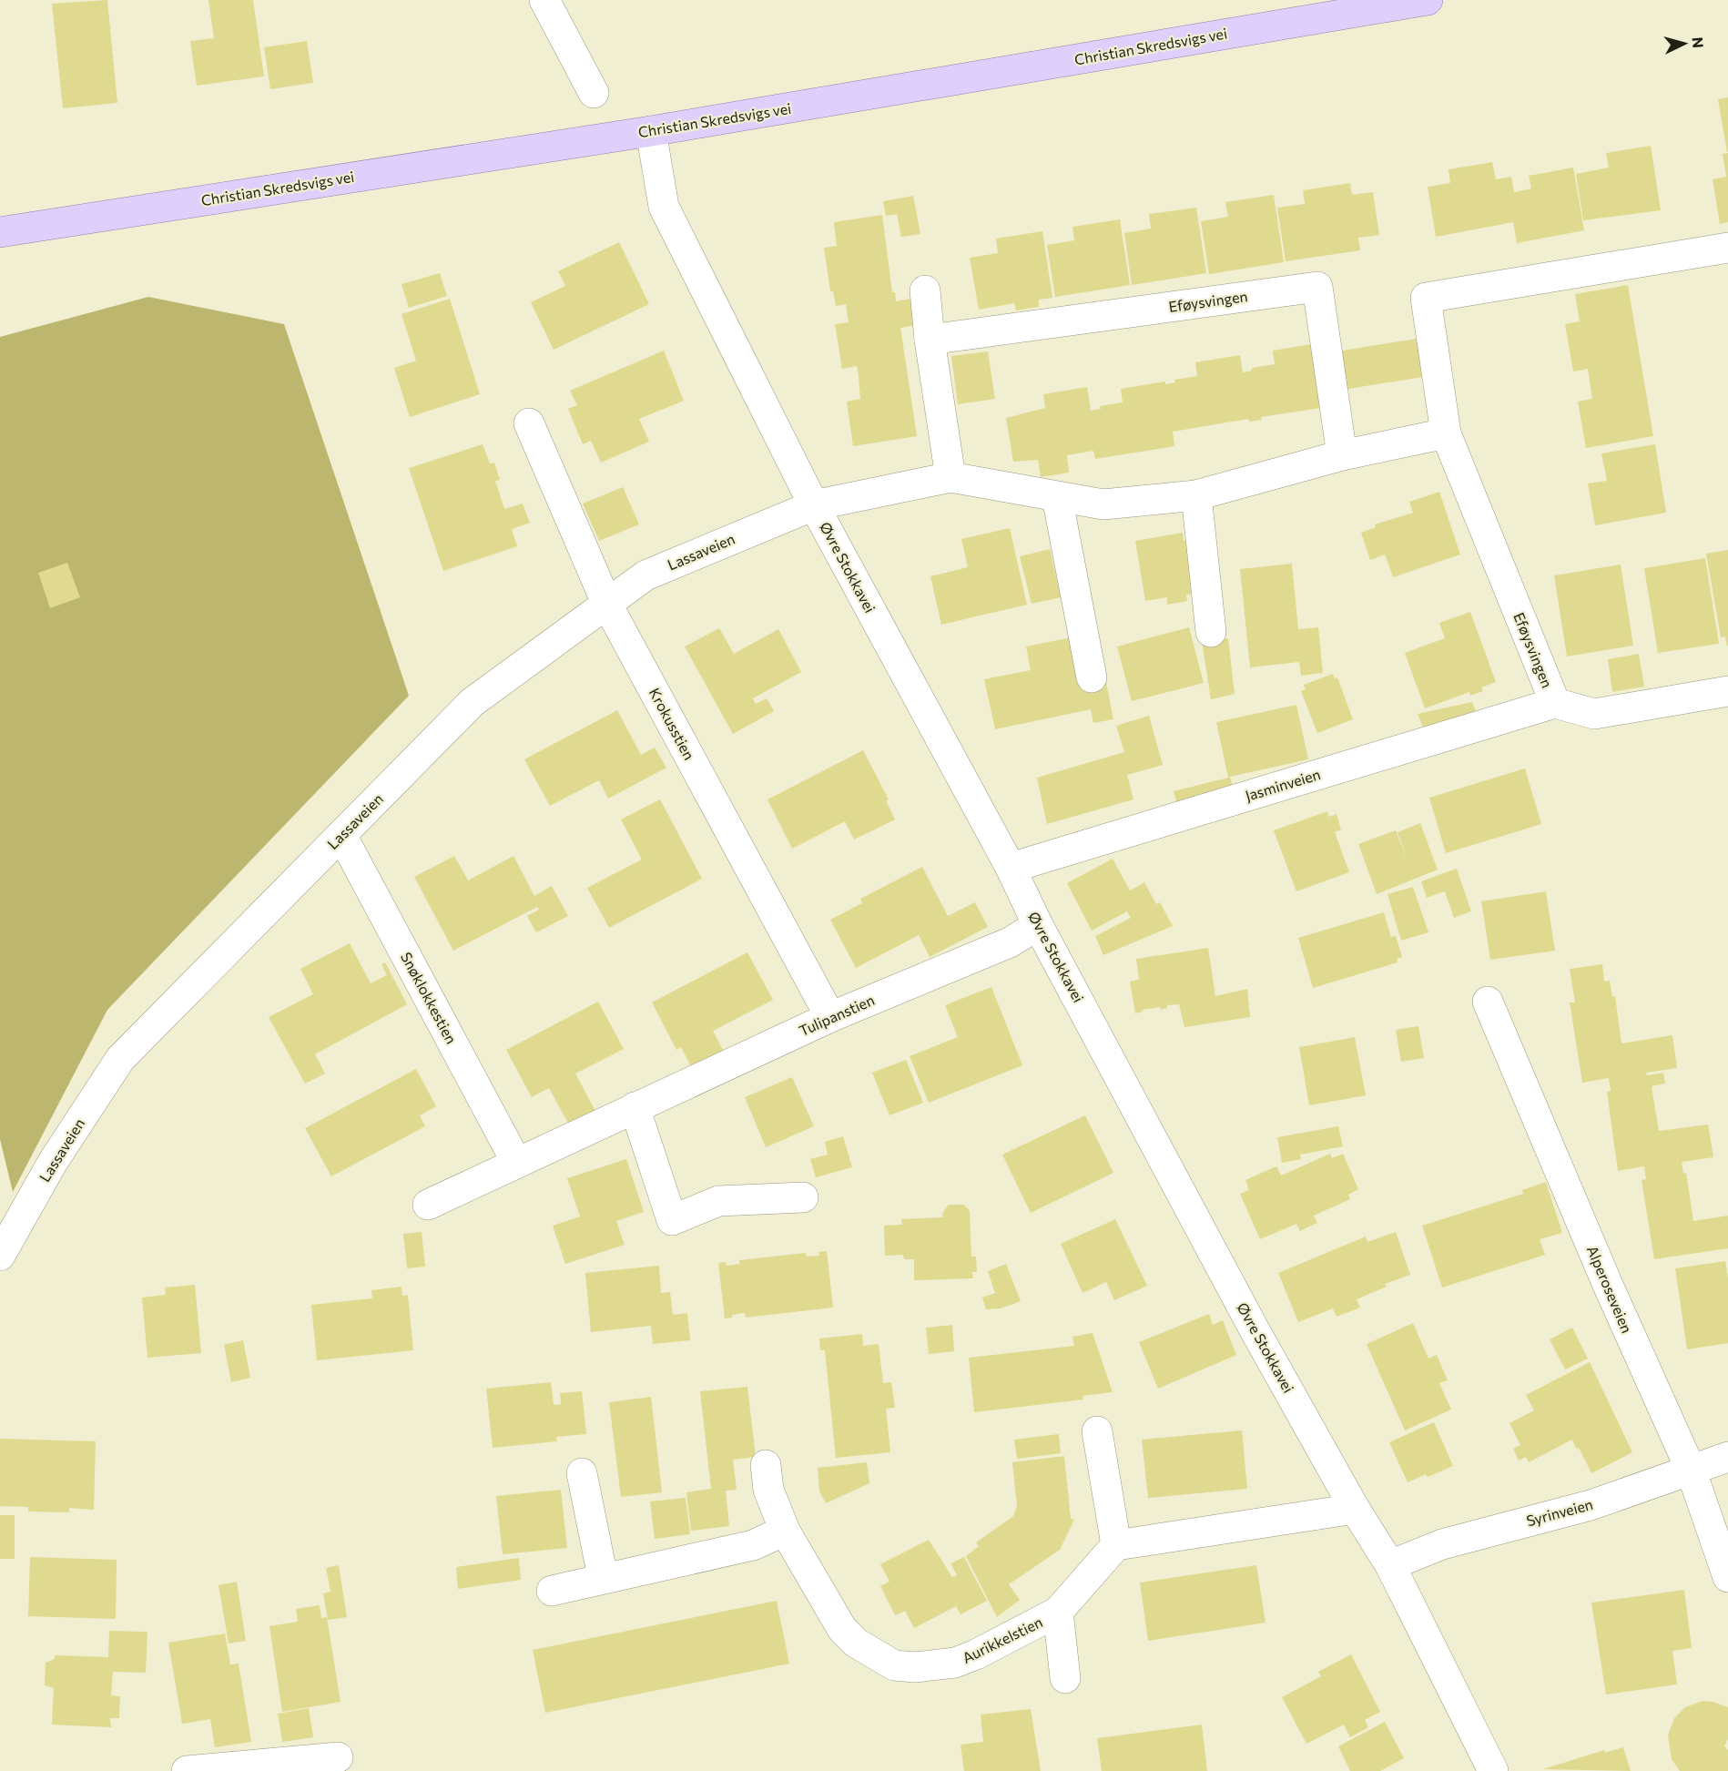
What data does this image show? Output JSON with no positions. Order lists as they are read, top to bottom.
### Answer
{
  "streets": {
    "main road": ["Christian Skredsvigs vei"],
    "street": [
      "Eføysvingen",
      "Lassaveien",
      "Øvre Stokkavei",
      "Krokusstien",
      "Jasminveien",
      "Snøklokkestien",
      "Tulipanstien",
      "Alperoseveien",
      "Syrinveien",
      "Aurikkelstien"
    ]
  },
  "crossings": [
    ["Christian Skredsvigs vei", "Øvre Stokkavei"],
    ["Eføysvingen", "Jasminveien"],
    ["Lassaveien", "Øvre Stokkavei"],
    ["Lassaveien", "Krokusstien"],
    ["Lassaveien", "Snøklokkestien"],
    ["Øvre Stokkavei", "Jasminveien"],
    ["Øvre Stokkavei", "Tulipanstien"],
    ["Øvre Stokkavei", "Syrinveien"],
    ["Krokusstien", "Tulipanstien"],
    ["Snøklokkestien", "Tulipanstien"],
    ["Alperoseveien", "Syrinveien"]
  ],
  "north": "right"
}
